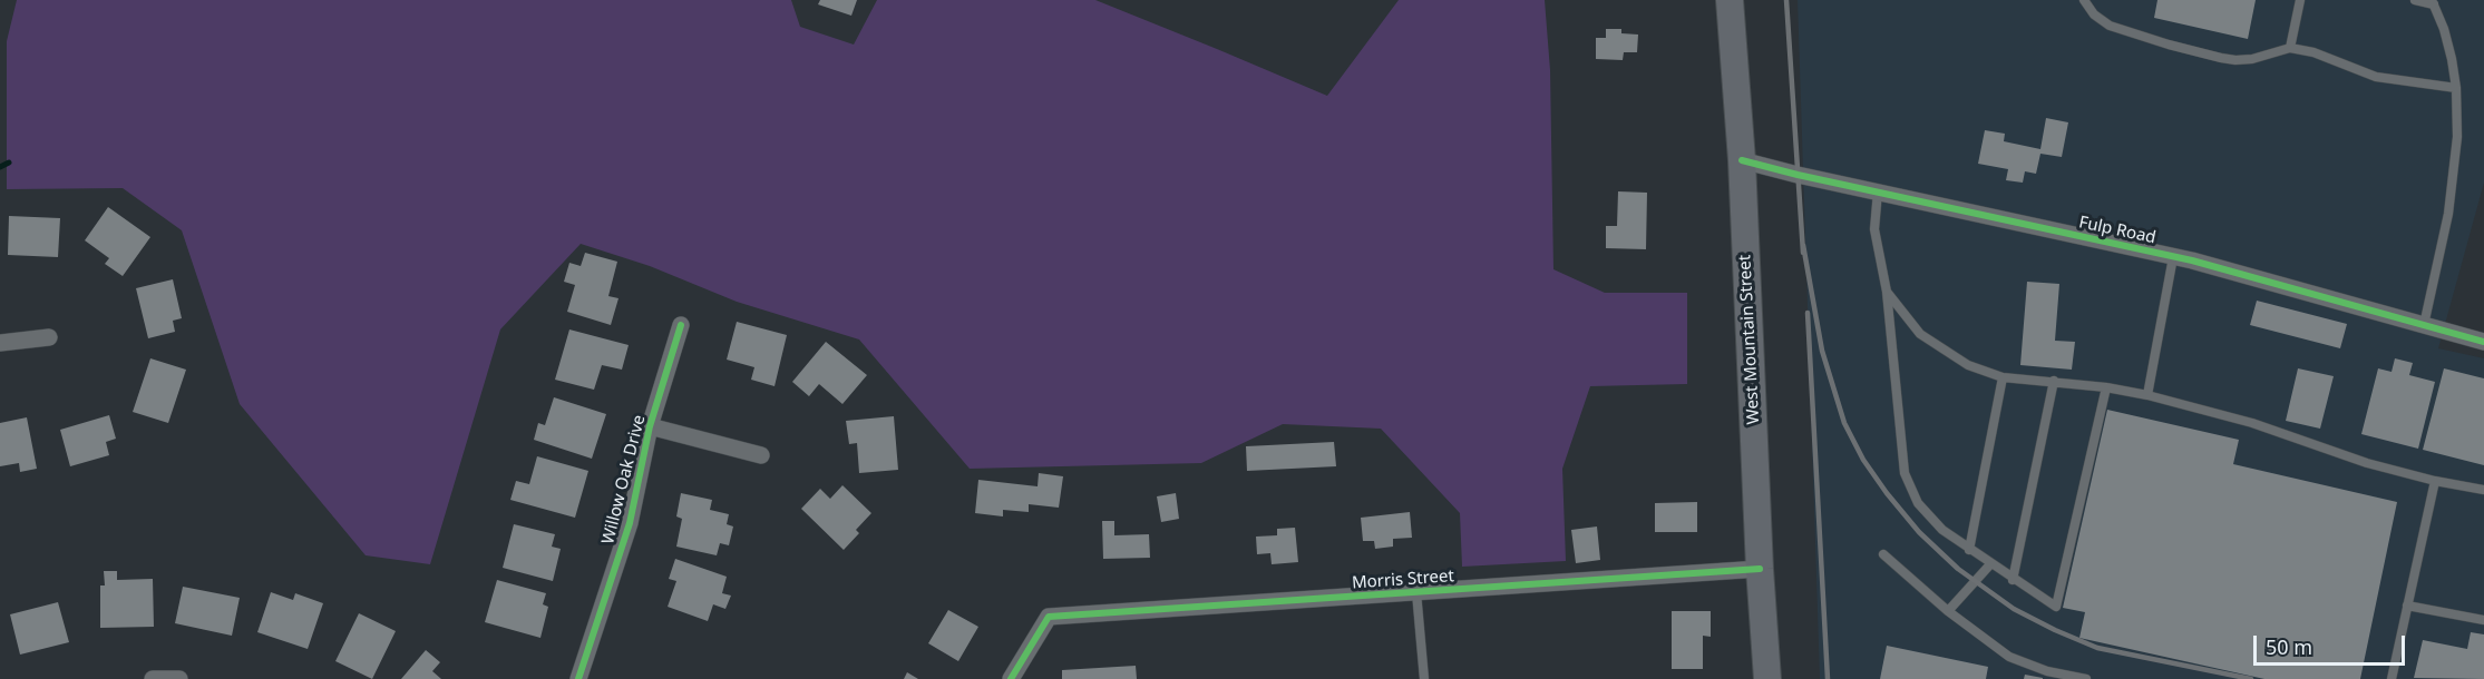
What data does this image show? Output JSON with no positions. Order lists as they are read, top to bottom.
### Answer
{
  "streets": {
    "main road": ["West Mountain Street"],
    "street": ["Fulp Road", "Willow Oak Drive", "Morris Street"]
  },
  "crossings": [
    ["Fulp Road", "West Mountain Street"],
    ["West Mountain Street", "Morris Street"]
  ],
  "scale_bar": "50 m"
}
